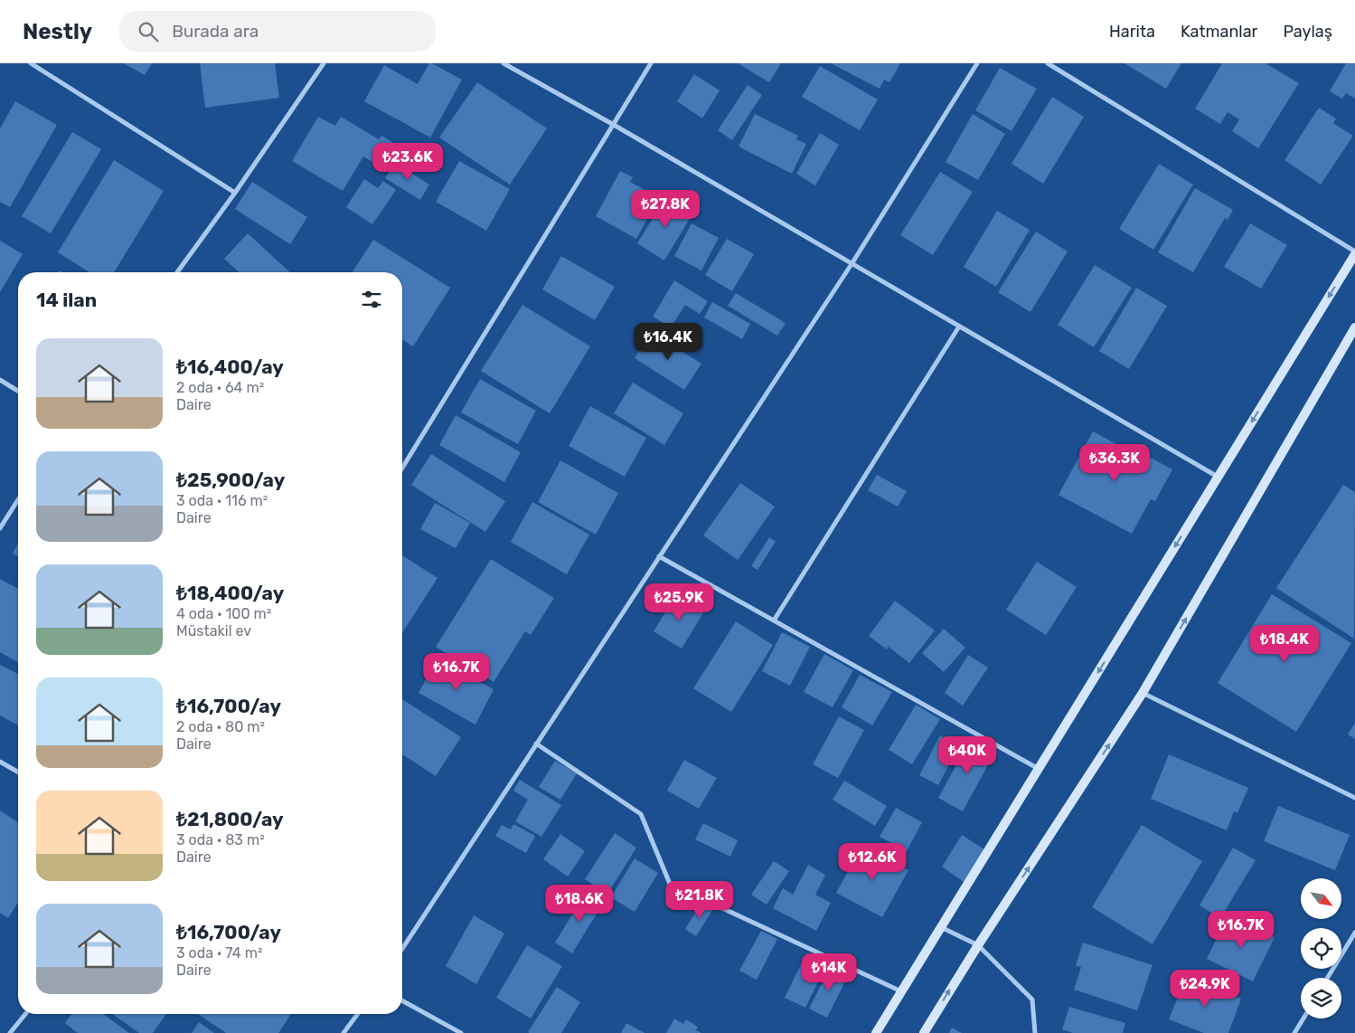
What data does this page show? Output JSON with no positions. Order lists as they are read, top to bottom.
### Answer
{
  "north": "bottom right",
  "page": {
    "header": "Nestly",
    "search": "Burada ara",
    "nav": ["Harita", "Katmanlar", "Paylaş"],
    "price": [
      "₺23.6K",
      "₺27.8K",
      "₺16.4K",
      "₺36.3K",
      "₺25.9K",
      "₺18.4K",
      "₺16.7K",
      "₺40K",
      "₺12.6K",
      "₺21.8K",
      "₺18.6K",
      "₺16.7K",
      "₺14K",
      "₺24.9K"
    ],
    "heading": "14 ilan",
    "list": [
      {
        "name": "₺16,400/ay",
        "note": "2 oda · 64 m² · Daire"
      },
      {
        "name": "₺25,900/ay",
        "note": "3 oda · 116 m² · Daire"
      },
      {
        "name": "₺18,400/ay",
        "note": "4 oda · 100 m² · Müstakil ev"
      },
      {
        "name": "₺16,700/ay",
        "note": "2 oda · 80 m² · Daire"
      },
      {
        "name": "₺21,800/ay",
        "note": "3 oda · 83 m² · Daire"
      },
      {
        "name": "₺16,700/ay",
        "note": "3 oda · 74 m² · Daire"
      }
    ]
  }
}
